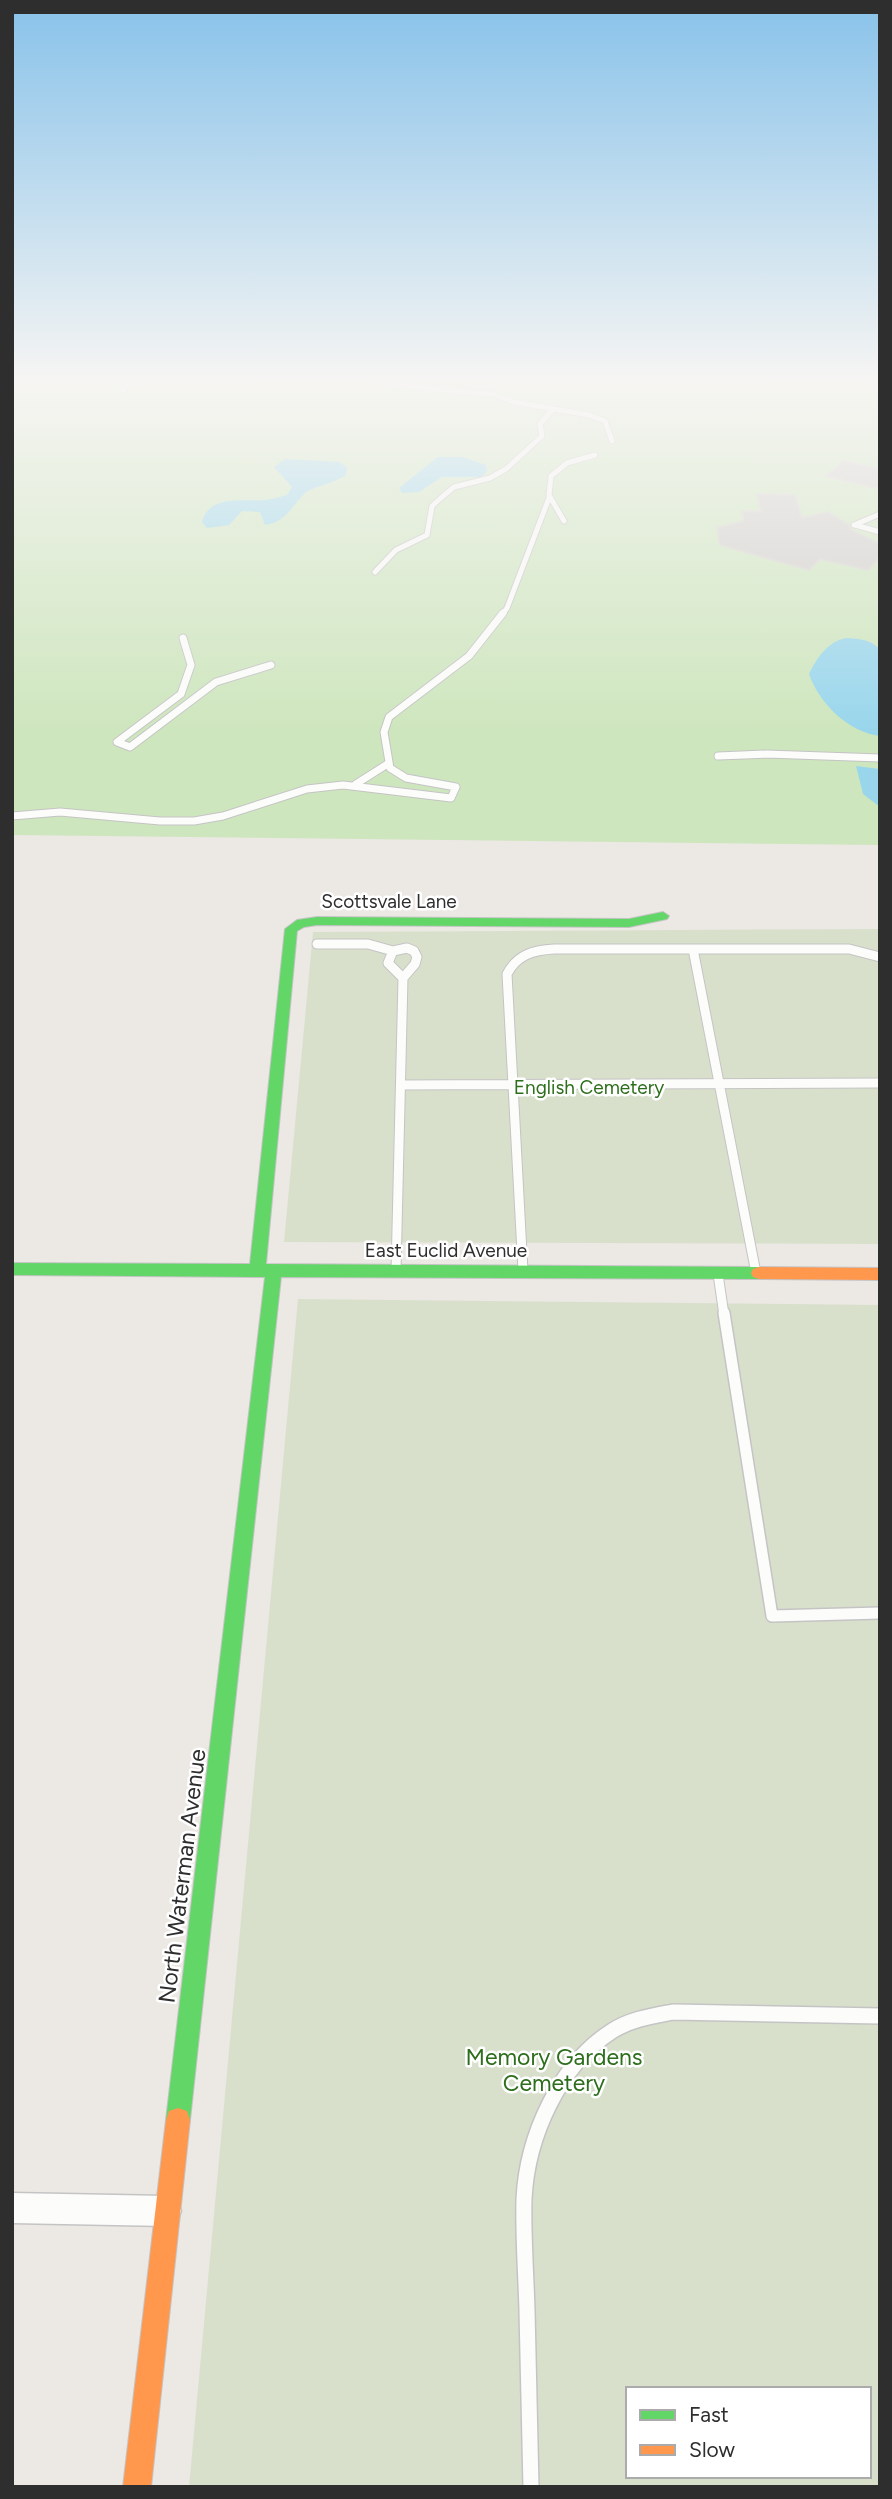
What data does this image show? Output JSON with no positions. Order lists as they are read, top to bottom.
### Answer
{
  "streets": {
    "street": ["Scottsvale Lane", "East Euclid Avenue", "North Waterman Avenue"]
  },
  "crossings": [
    ["Scottsvale Lane", "East Euclid Avenue"],
    ["East Euclid Avenue", "North Waterman Avenue"]
  ],
  "parks": ["English Cemetery", "Memory Gardens Cemetery"],
  "legend": ["Fast", "Slow"]
}
